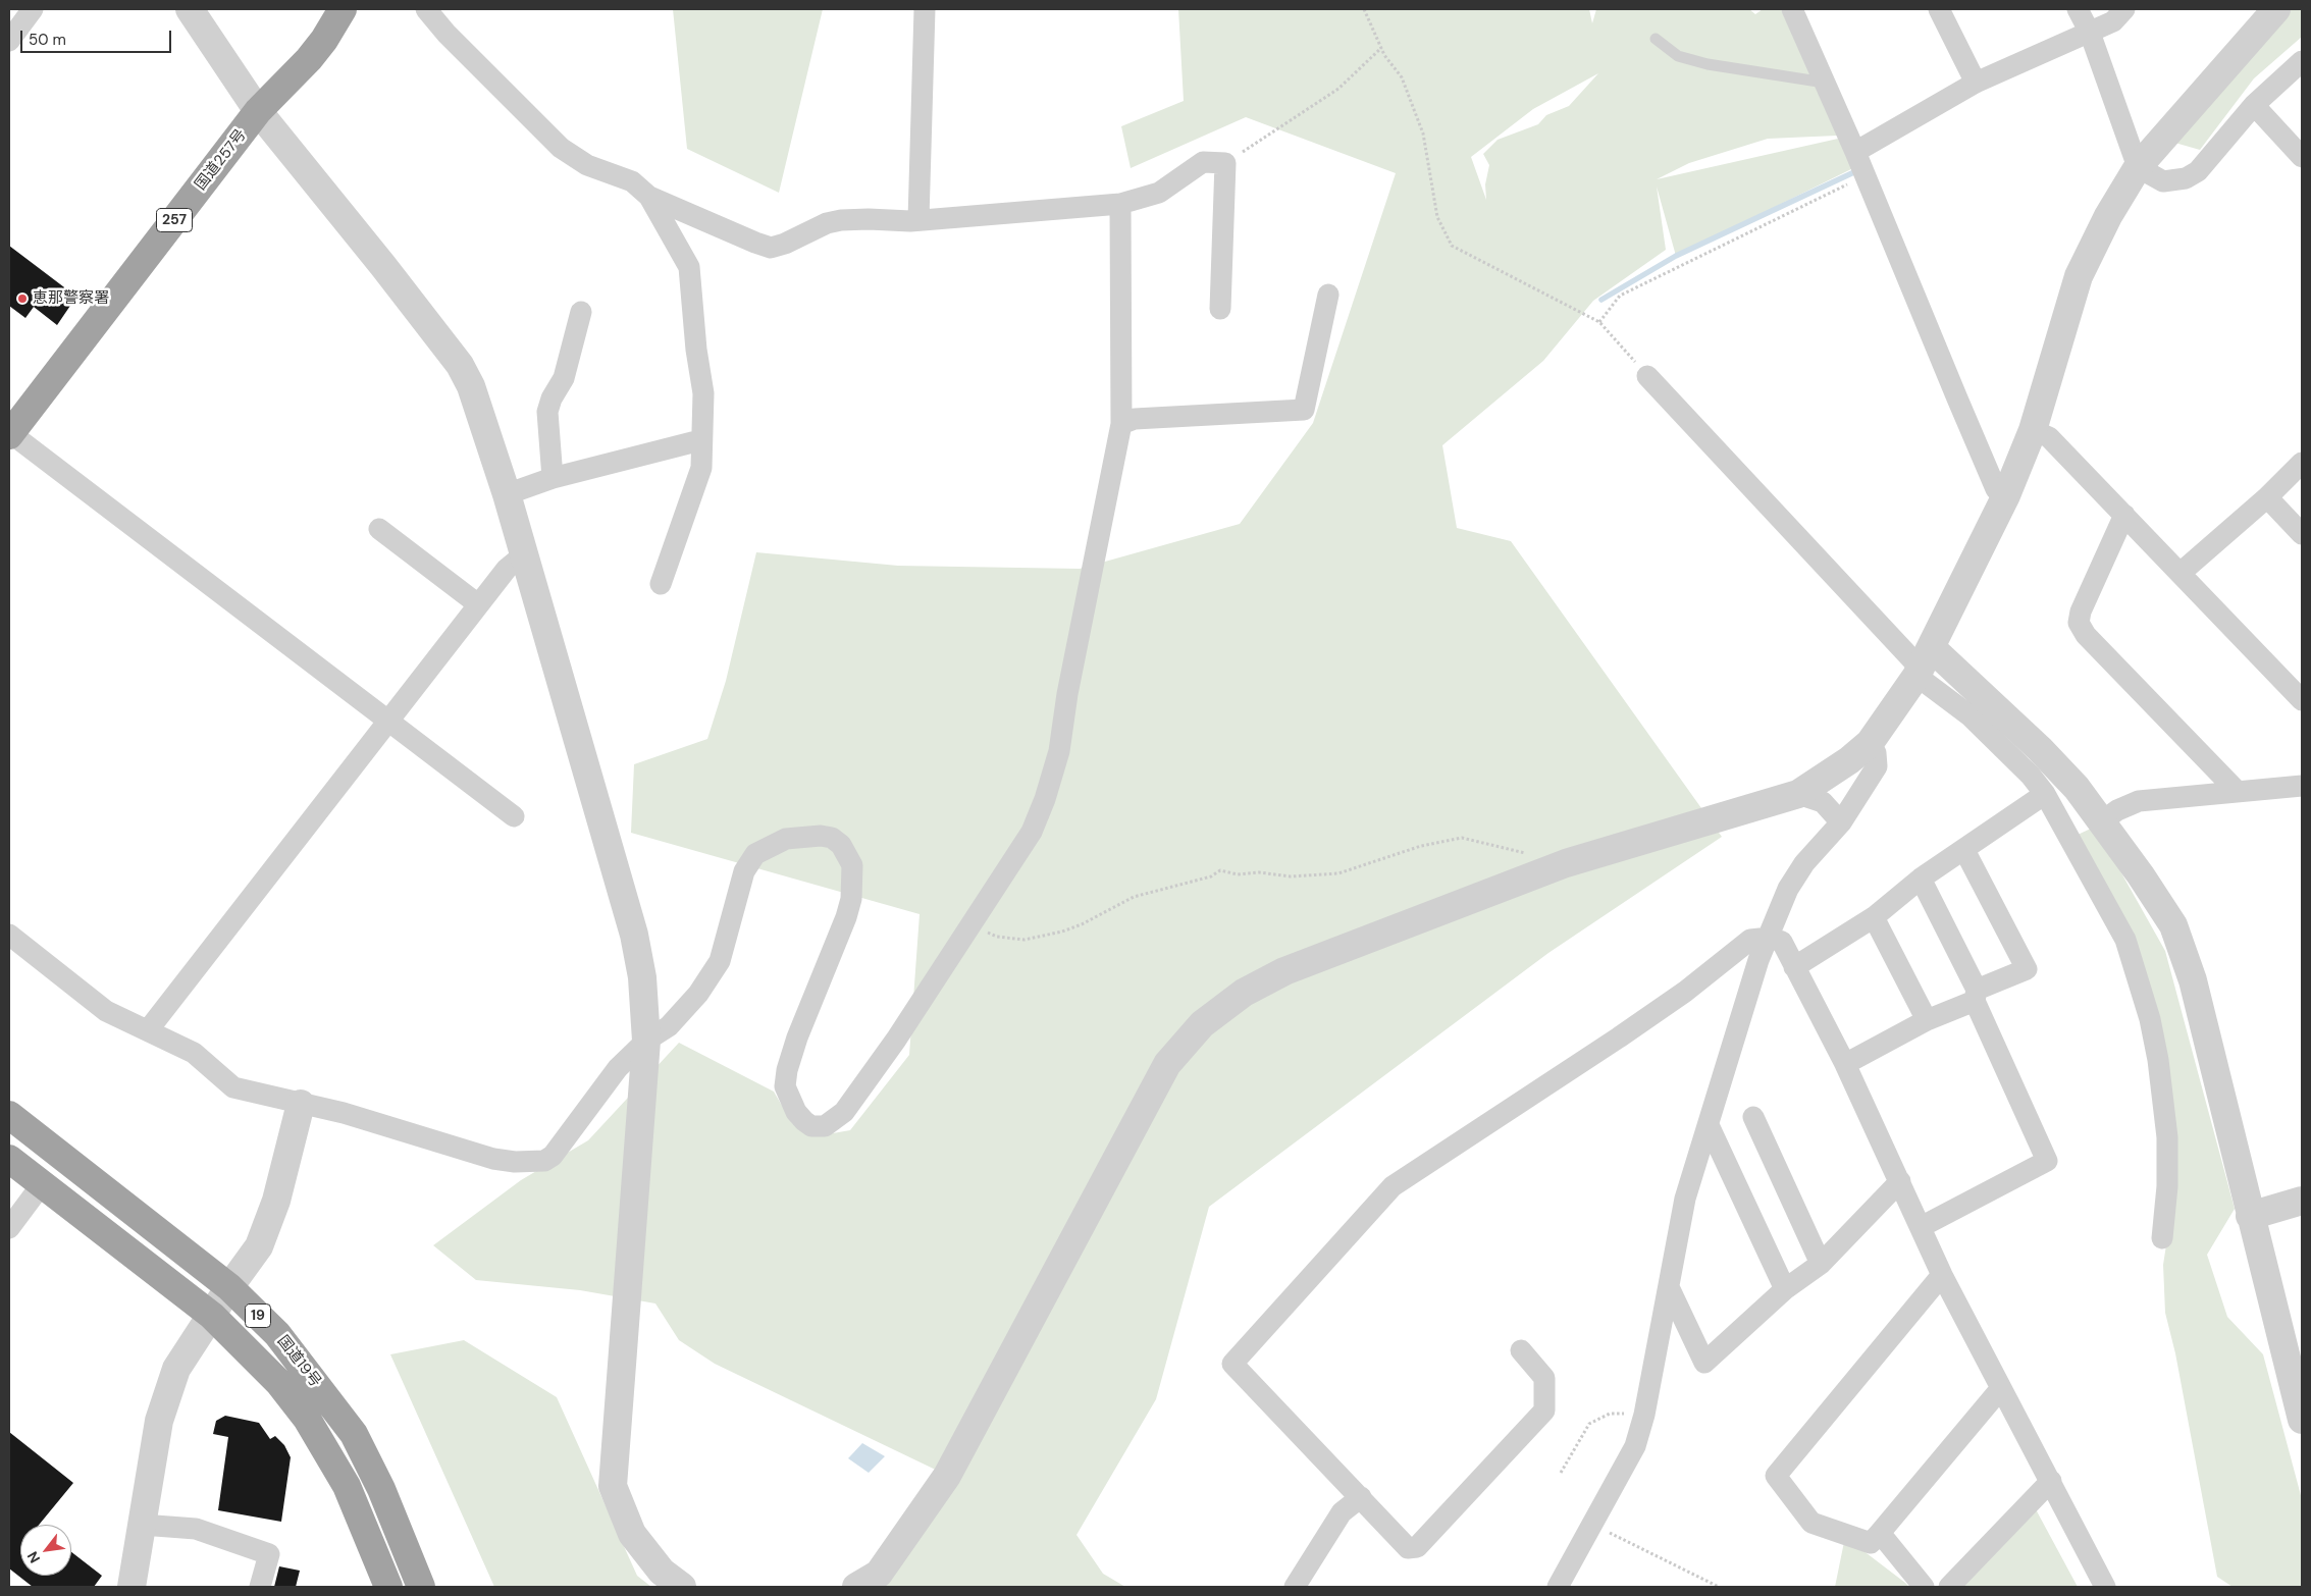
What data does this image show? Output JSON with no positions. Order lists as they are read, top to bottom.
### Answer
{
  "streets": {
    "highway": [
      "国道257号",
      "257",
      "19",
      "国道19号"
    ]
  },
  "places": ["恵那警察署"],
  "scale_bar": "50 m",
  "north": "bottom left"
}
